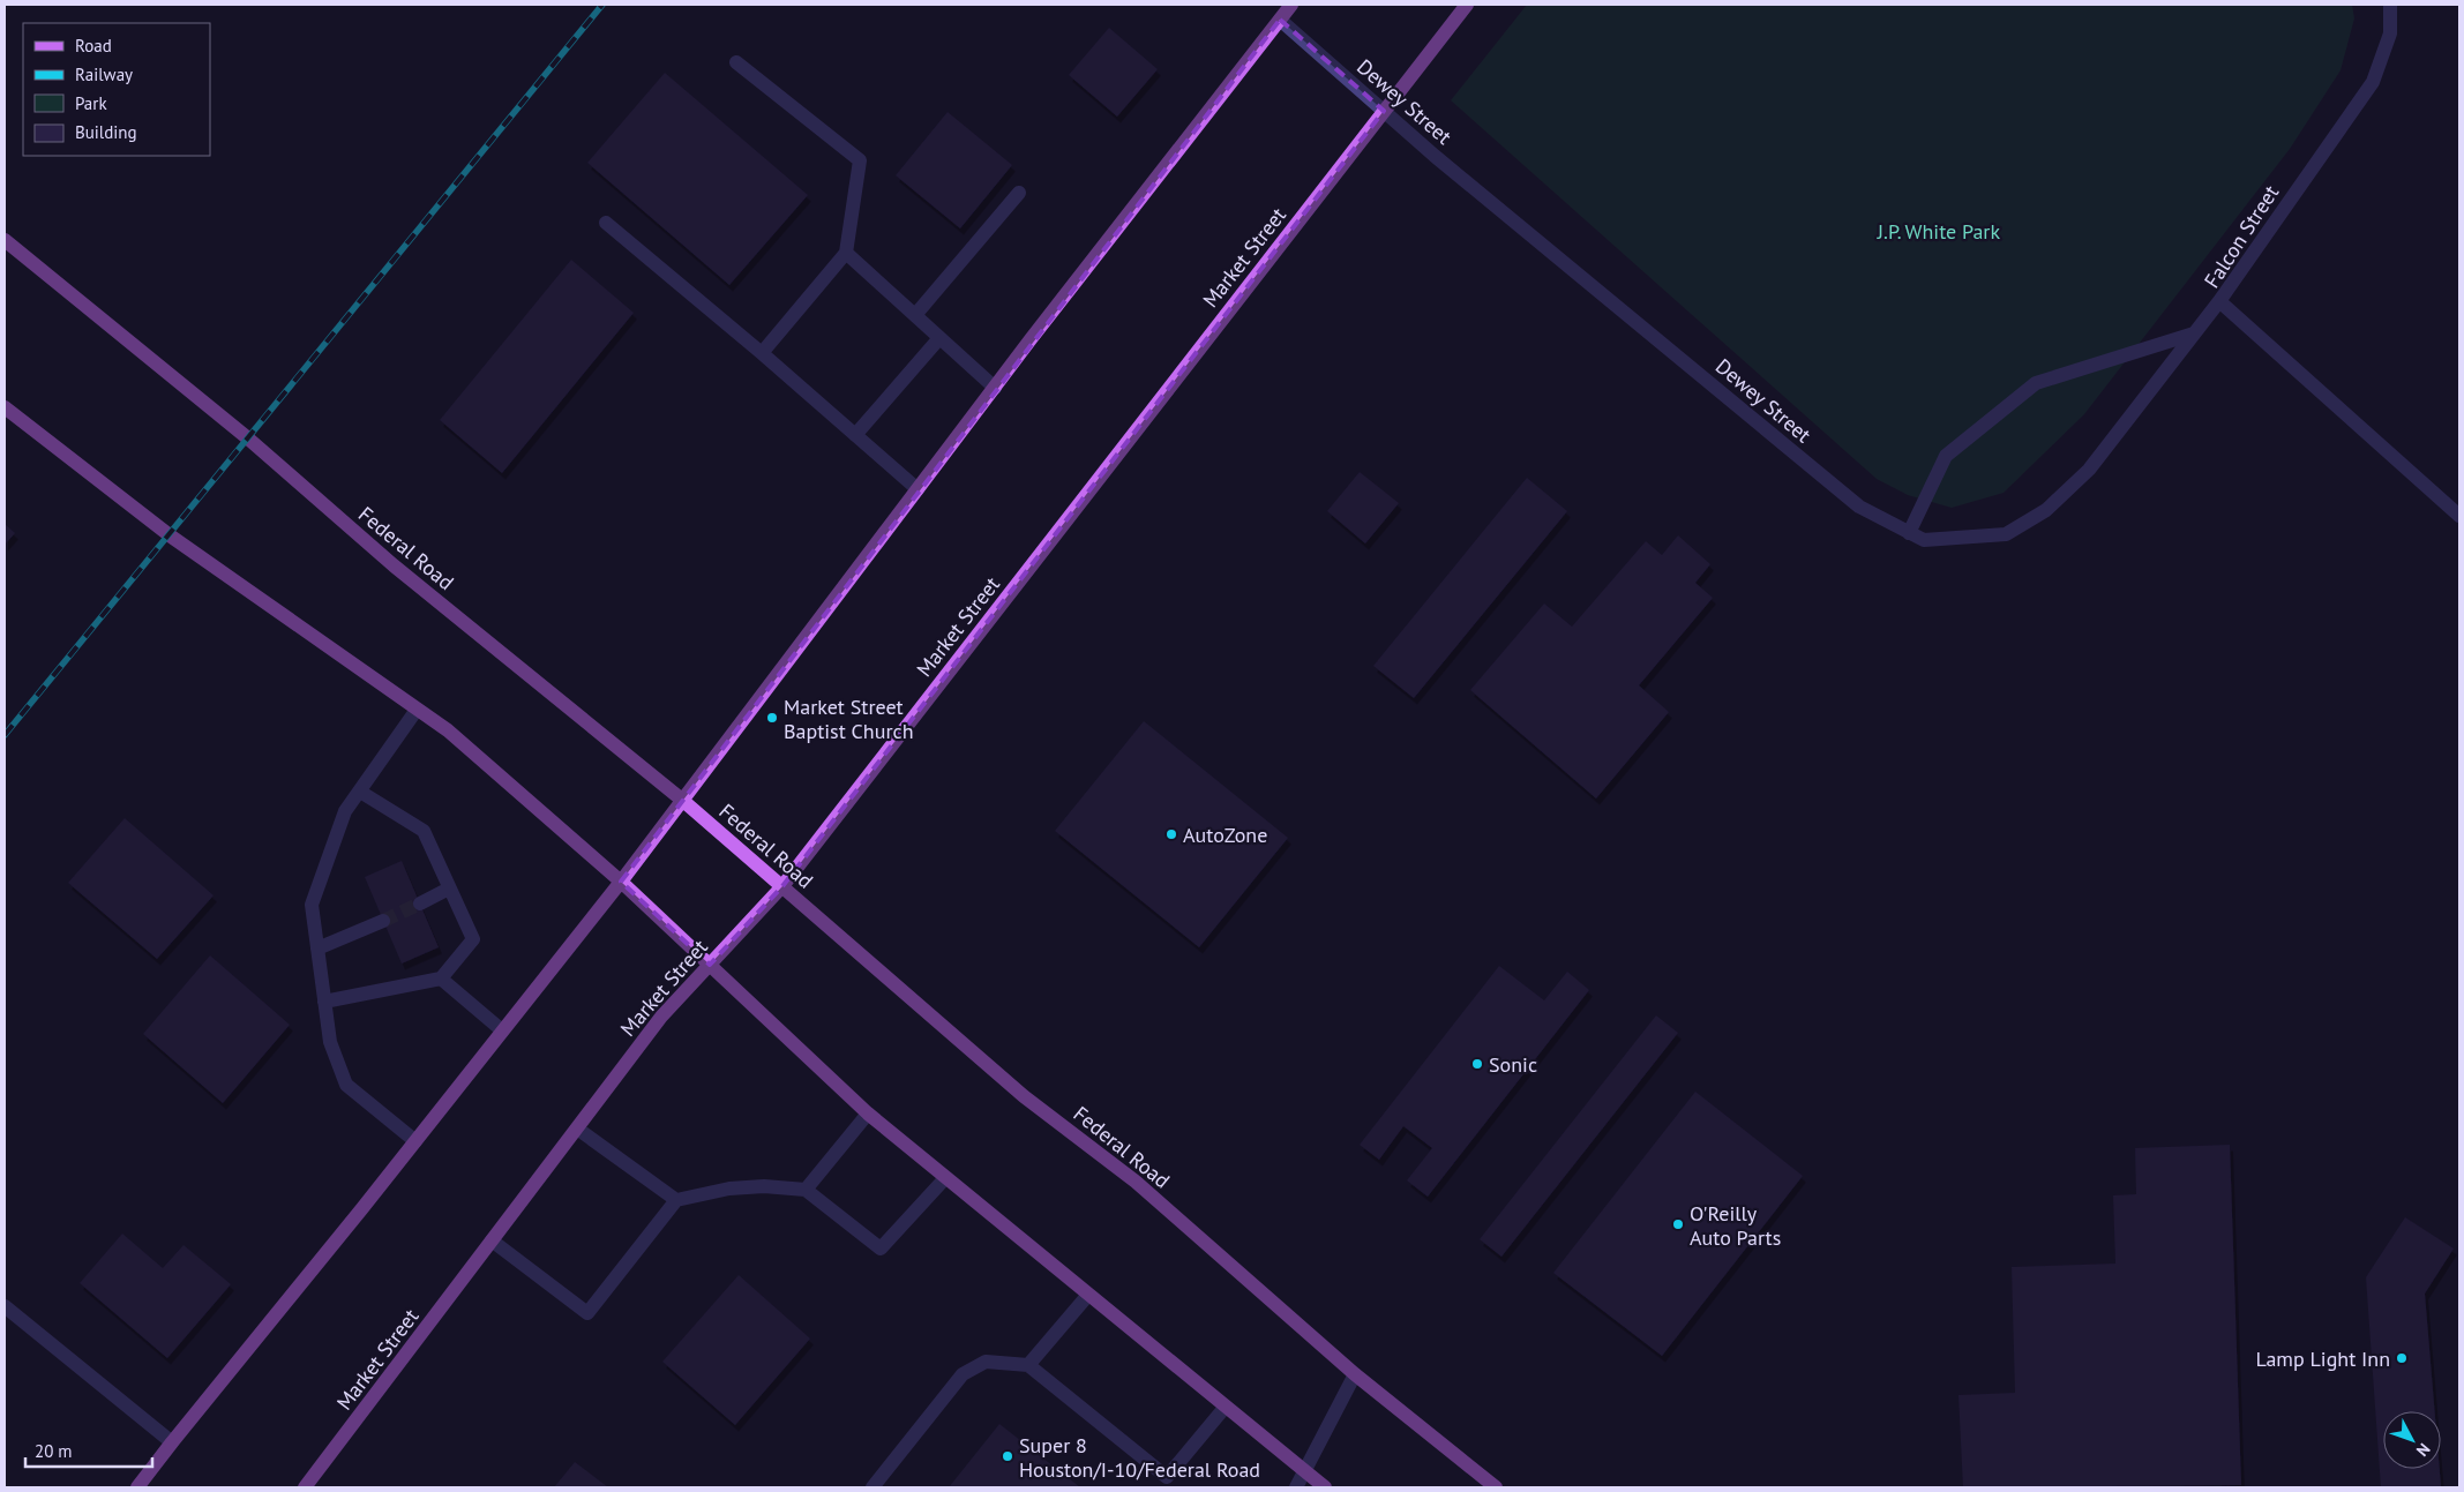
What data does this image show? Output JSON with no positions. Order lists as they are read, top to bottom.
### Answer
{
  "streets": {
    "main road": ["Market Street", "Federal Road"],
    "street": ["Dewey Street", "Falcon Street"]
  },
  "crossings": [
    ["Dewey Street", "Falcon Street"],
    ["Dewey Street", "Market Street"],
    ["Market Street", "Federal Road"]
  ],
  "parks": ["J.P. White Park"],
  "places": [
    "Market Street Baptist Church",
    "AutoZone",
    "Sonic",
    "O'Reilly Auto Parts",
    "Lamp Light Inn",
    "Super 8 Houston/I-10/Federal Road"
  ],
  "legend": [
    "Road",
    "Railway",
    "Park",
    "Building"
  ],
  "scale_bar": "20 m",
  "north": "bottom right"
}
